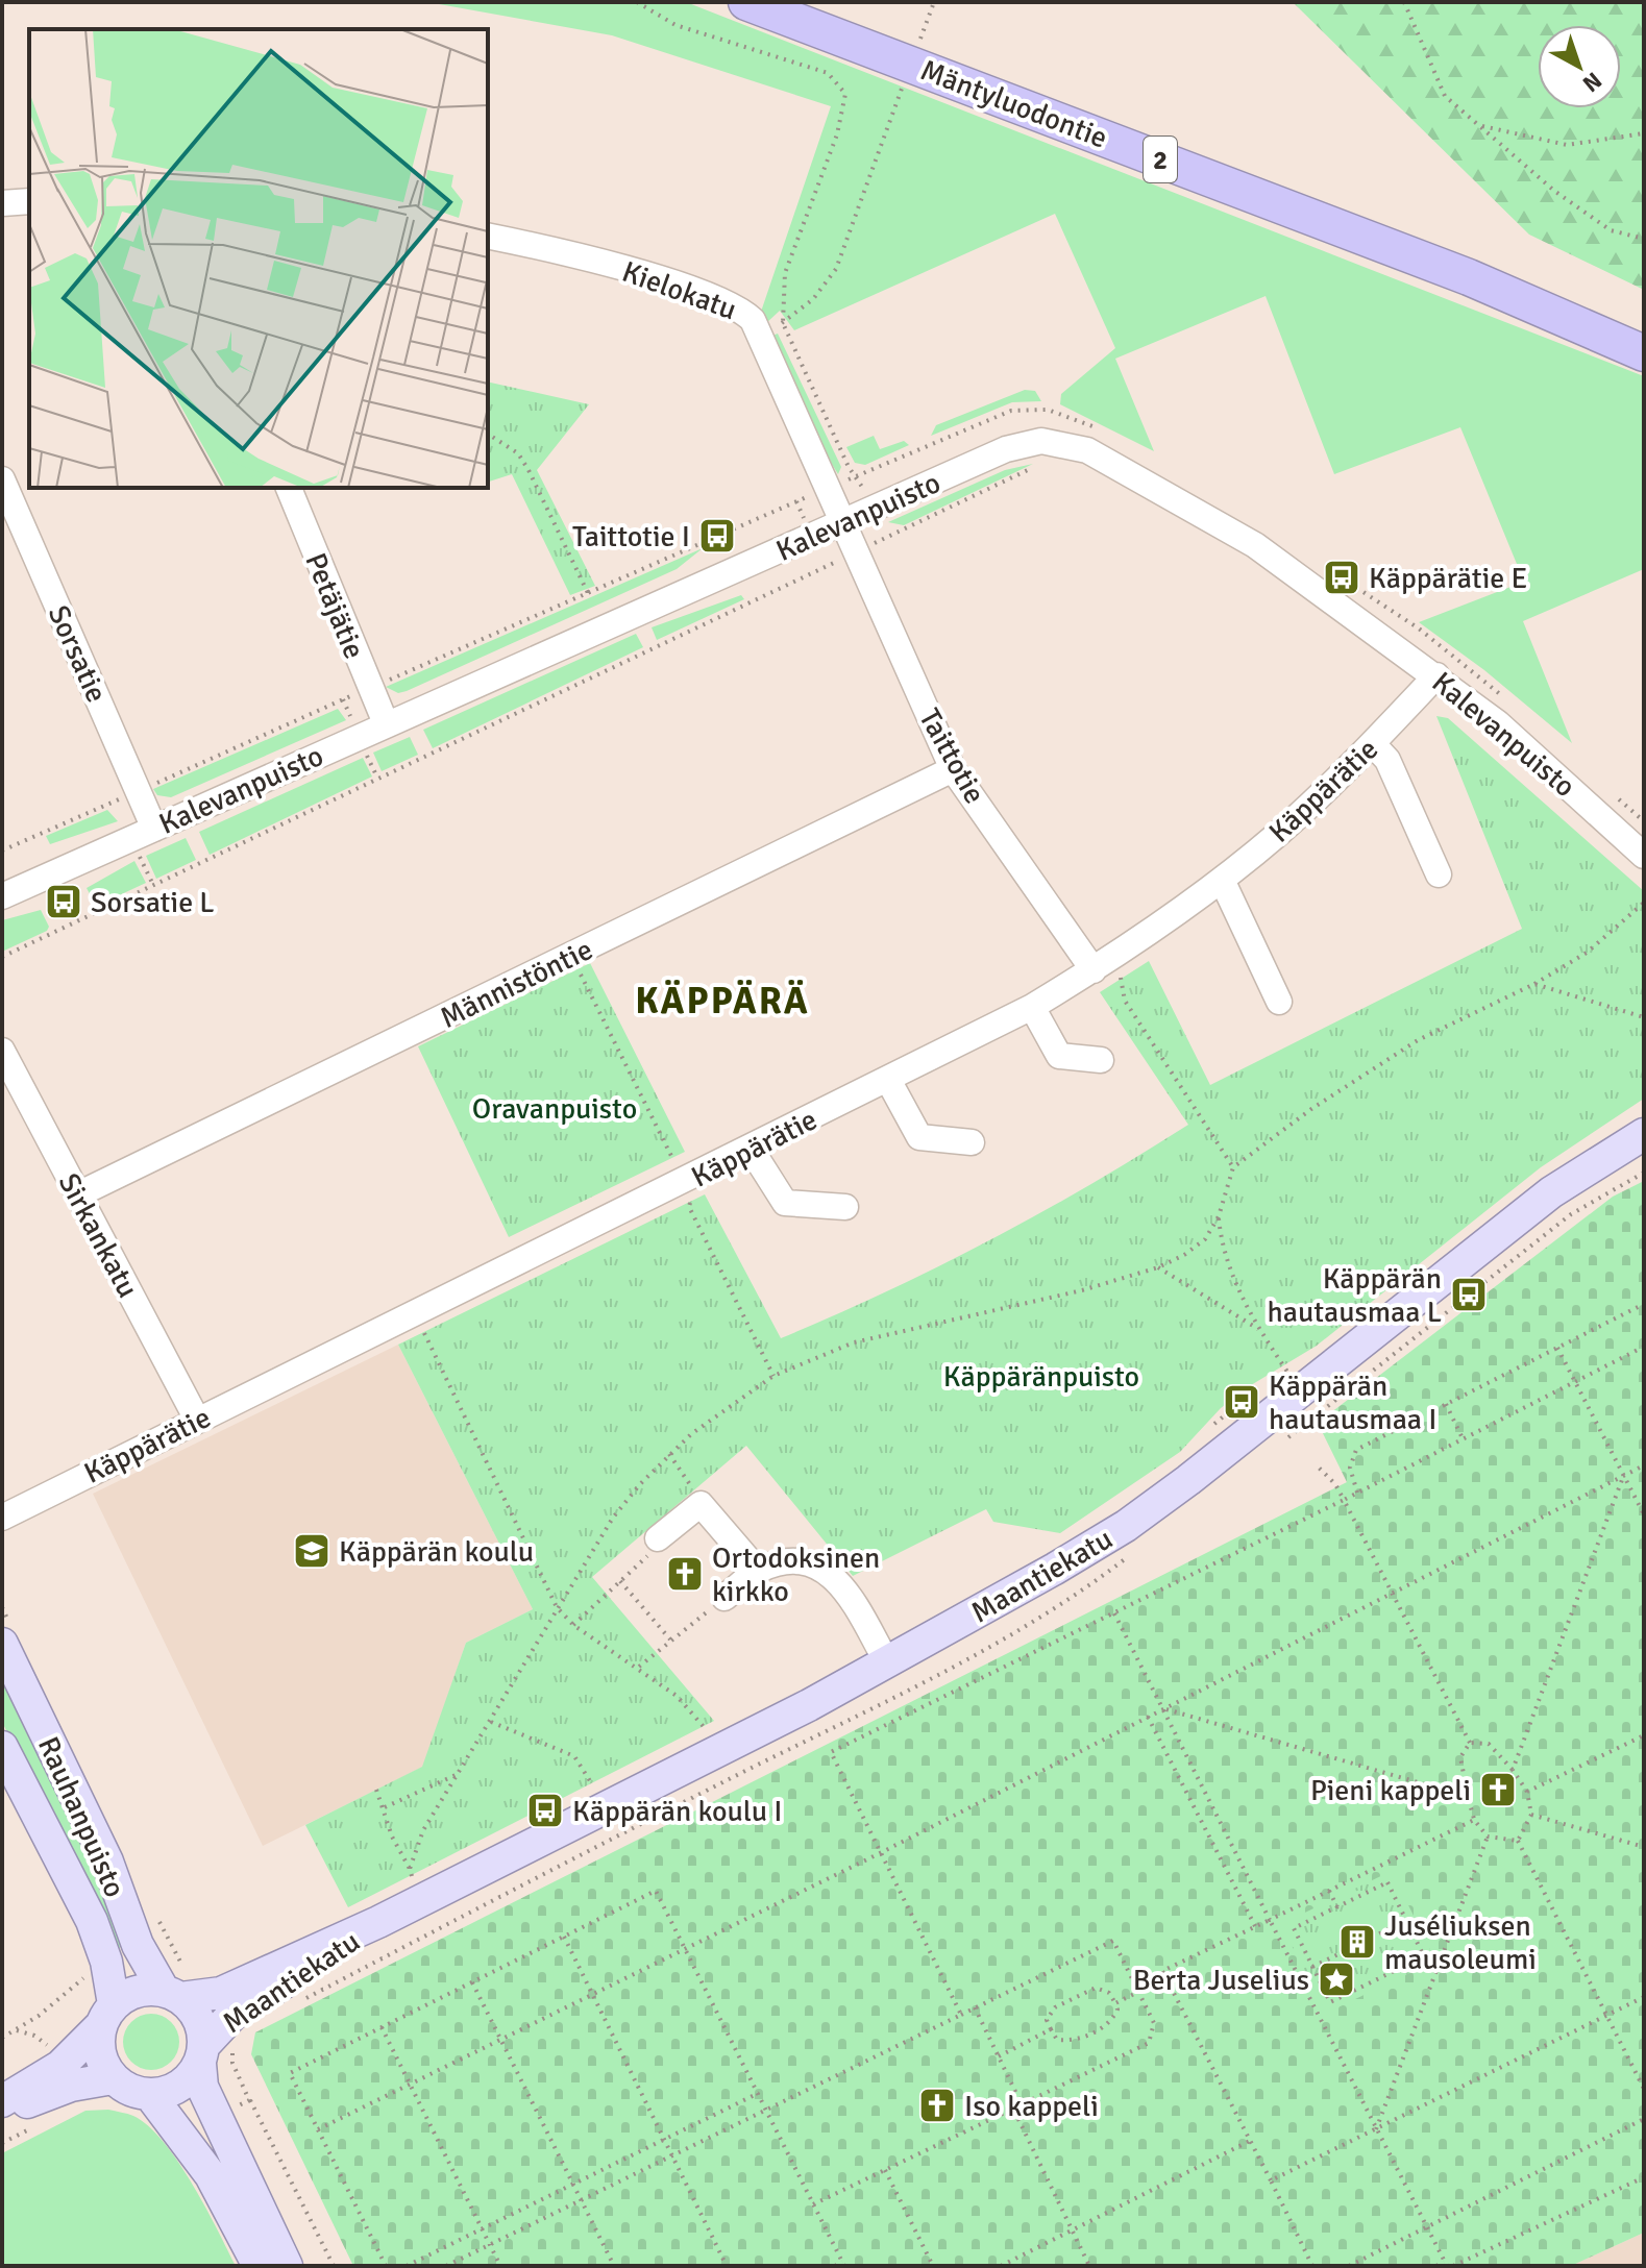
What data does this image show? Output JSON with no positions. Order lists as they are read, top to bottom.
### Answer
{
  "streets": {
    "highway": ["Mäntyluodontie", "2"],
    "main road": ["Maantiekatu", "Rauhanpuisto"],
    "street": [
      "Kielokatu",
      "Kalevanpuisto",
      "Petäjätie",
      "Sorsatie",
      "Taittotie",
      "Käppärätie",
      "Männistöntie",
      "Sirkankatu"
    ]
  },
  "crossings": [
    ["Kielokatu", "Kalevanpuisto"],
    ["Kielokatu", "Taittotie"],
    ["Kalevanpuisto", "Petäjätie"],
    ["Kalevanpuisto", "Sorsatie"],
    ["Kalevanpuisto", "Taittotie"],
    ["Kalevanpuisto", "Käppärätie"],
    ["Taittotie", "Käppärätie"],
    ["Taittotie", "Männistöntie"],
    ["Käppärätie", "Sirkankatu"],
    ["Männistöntie", "Sirkankatu"],
    ["Maantiekatu", "Rauhanpuisto"]
  ],
  "districts": ["KÄPPÄRÄ"],
  "parks": ["Oravanpuisto", "Käppäränpuisto"],
  "places": {
    "bus stop": [
      "Taittotie I",
      "Käppärätie E",
      "Sorsatie L",
      "Käppärän hautausmaa L",
      "Käppärän hautausmaa I",
      "Käppärän koulu I"
    ],
    "school or university": ["Käppärän koulu"],
    "church": ["Ortodoksinen kirkko", "Pieni kappeli", "Iso kappeli"],
    "building": ["Juséliuksen mausoleumi"],
    "place": ["Berta Juselius"]
  },
  "north": "bottom right"
}
